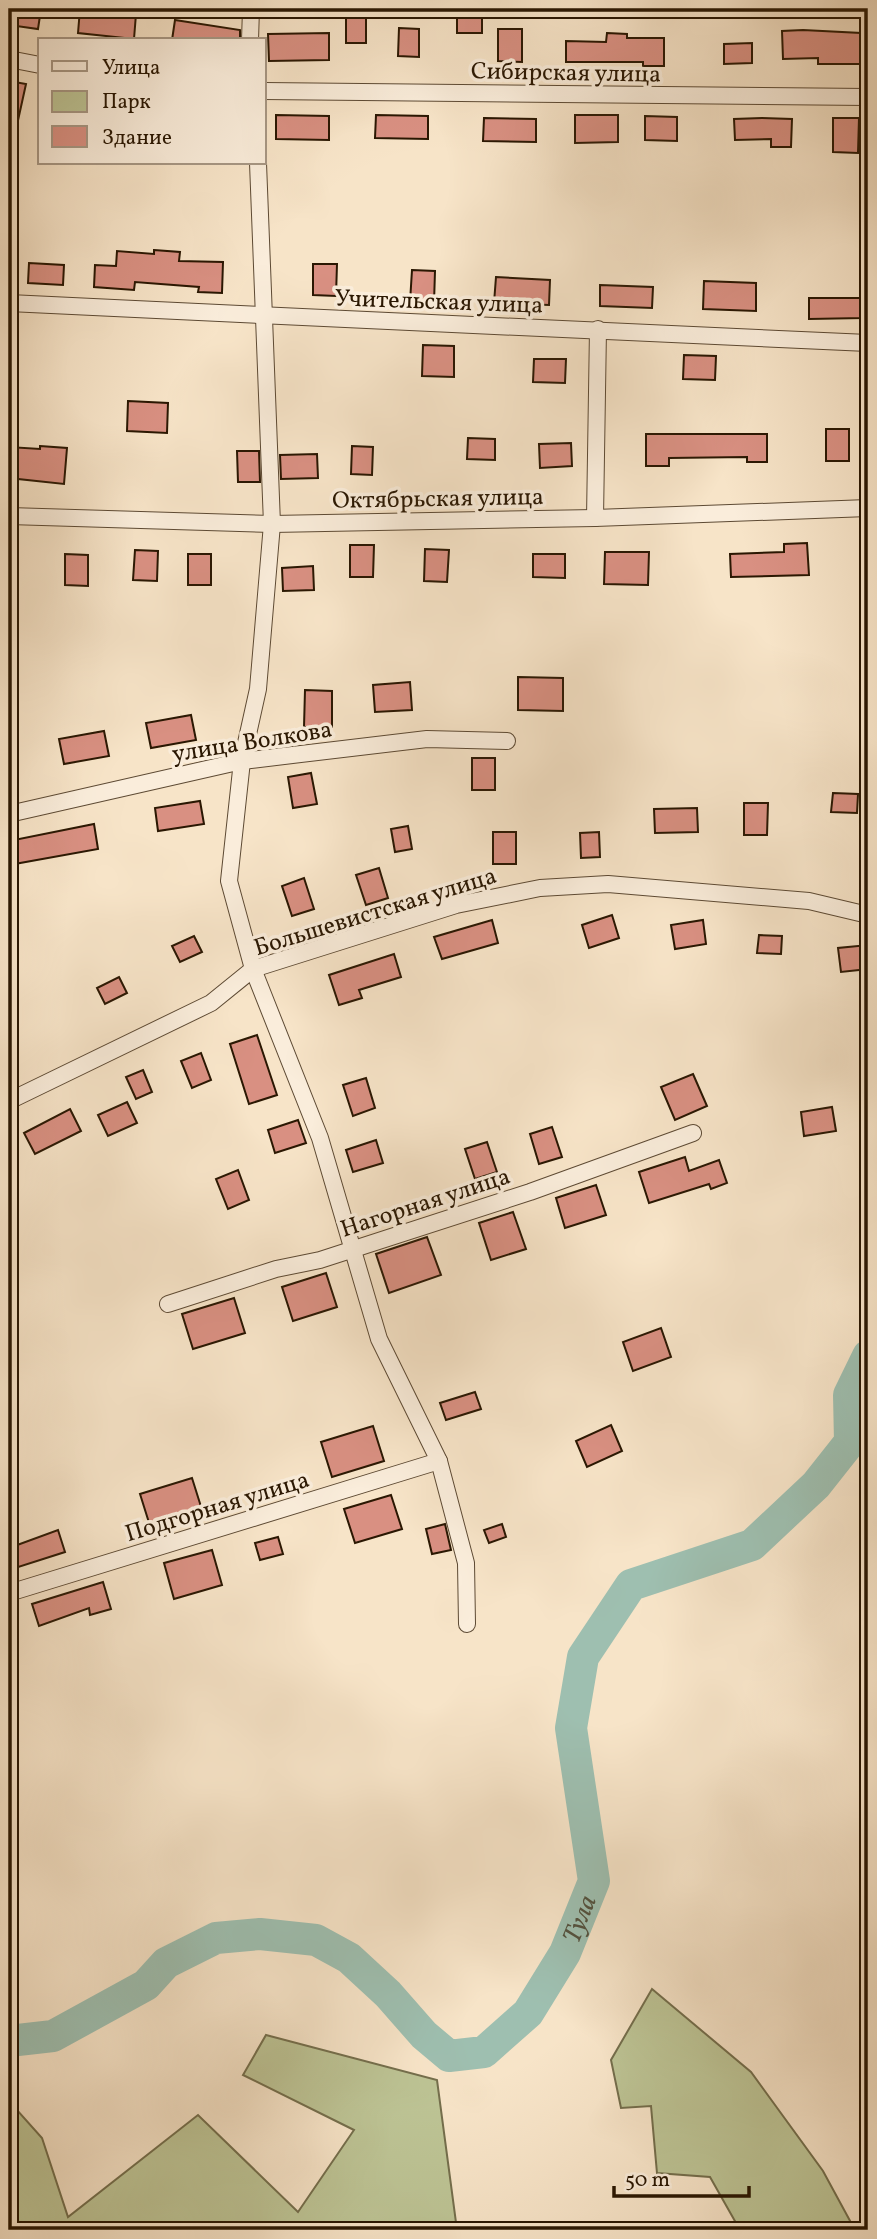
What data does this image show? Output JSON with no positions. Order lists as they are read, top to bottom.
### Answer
{
  "streets": {
    "street": [
      "Сибирская улица",
      "Учительская улица",
      "Октябрьская улица",
      "улица Волкова",
      "Большевистская улица",
      "Нагорная улица",
      "Подгорная улица"
    ]
  },
  "water": ["Тула"],
  "legend": ["Улица", "Парк", "Здание"],
  "scale_bar": "50 m"
}
